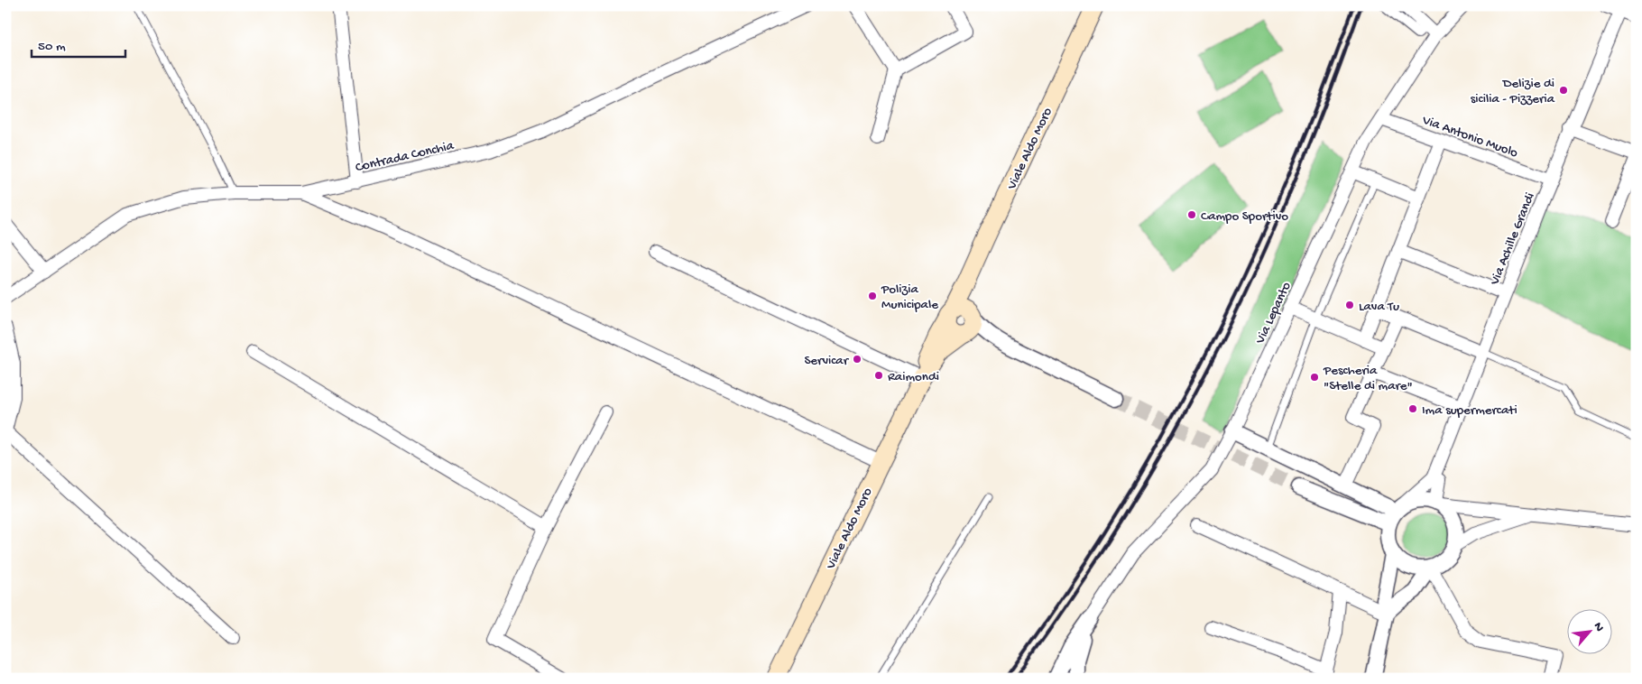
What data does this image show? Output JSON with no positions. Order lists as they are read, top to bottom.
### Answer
{
  "streets": {
    "main road": ["Viale Aldo Moro"],
    "street": [
      "Via Antonio Muolo",
      "Contrada Conchia",
      "Via Achille Grandi",
      "Via Lepanto"
    ]
  },
  "crossings": [
    ["Via Antonio Muolo", "Via Achille Grandi"],
    ["Via Antonio Muolo", "Via Lepanto"]
  ],
  "places": [
    "Delizie di sicilia - Pizzeria",
    "Campo Sportivo",
    "Polizia Municipale",
    "Lava Tu",
    "Servicar",
    "Raimondi",
    "Pescheria \"Stelle di mare\"",
    "Ima supermercati"
  ],
  "scale_bar": "50 m",
  "north": "top right"
}
